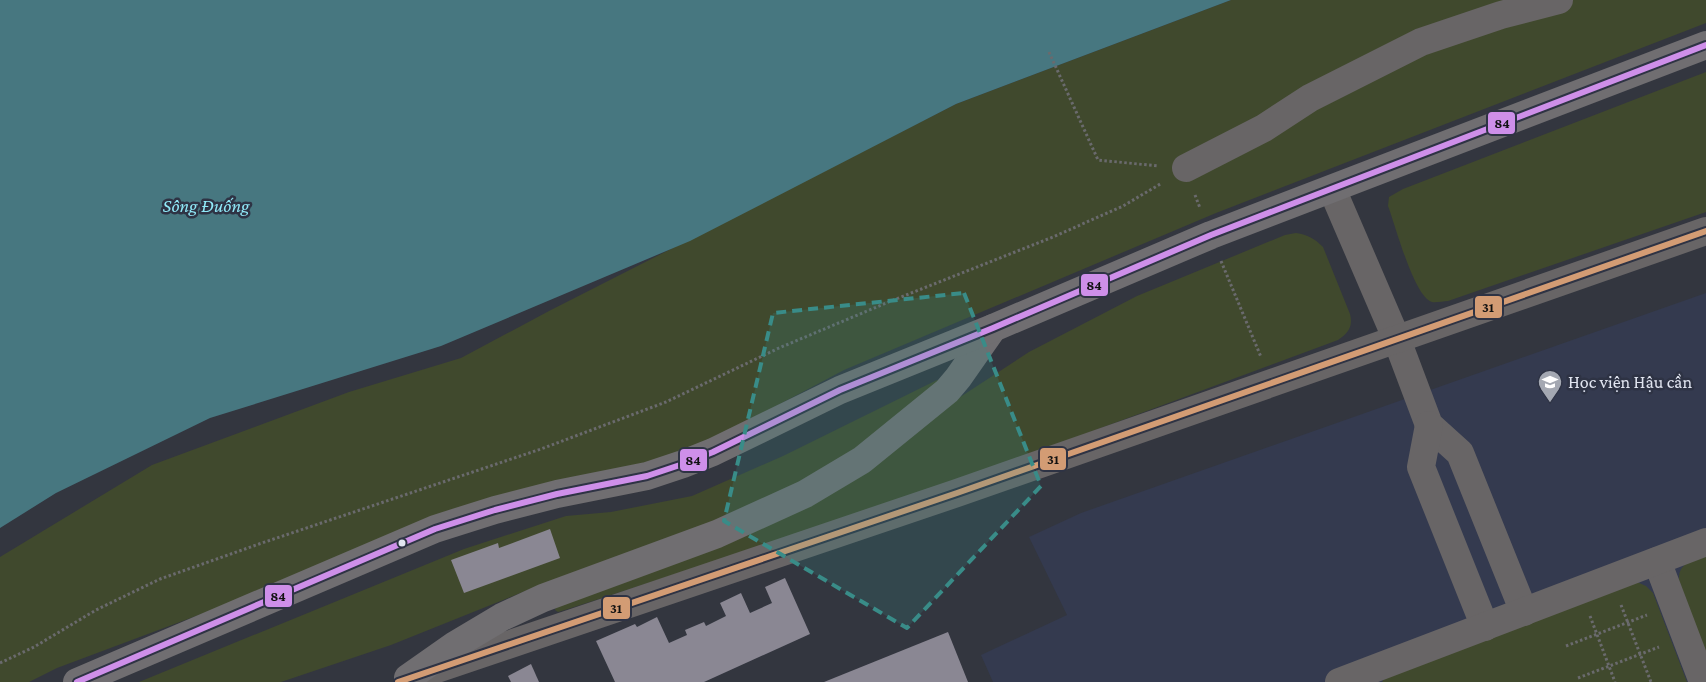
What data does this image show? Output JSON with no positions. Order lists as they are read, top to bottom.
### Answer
{
  "water": ["Sông Đuống"],
  "places": {
    "school or university": ["Học viện Hậu cần"]
  },
  "lines": ["transit line 84", "transit line 31"]
}
